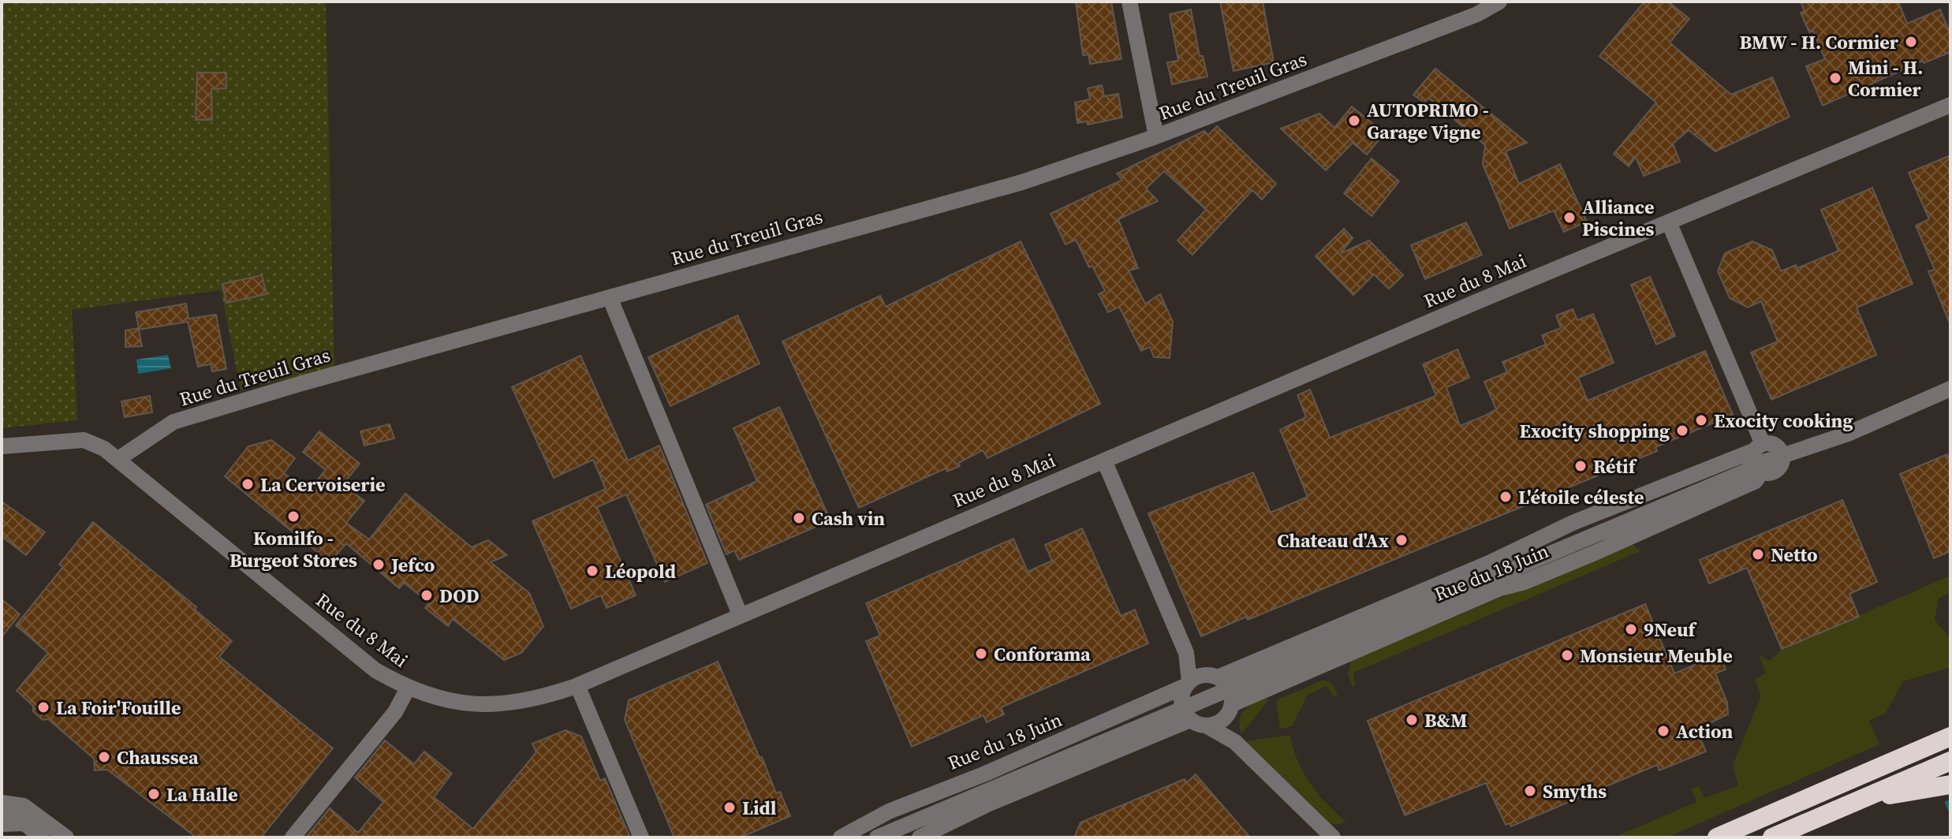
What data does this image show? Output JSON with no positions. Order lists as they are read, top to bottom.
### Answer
{
  "streets": {
    "street": ["Rue du Treuil Gras", "Rue du 8 Mai", "Rue du 18 Juin"]
  },
  "crossings": [
    ["Rue du Treuil Gras", "Rue du 8 Mai"]
  ],
  "places": [
    "BMW - H. Cormier",
    "Mini - H. Cormier",
    "AUTOPRIMO - Garage Vigne",
    "Alliance Piscines",
    "Exocity cooking",
    "Exocity shopping",
    "Rétif",
    "La Cervoiserie",
    "L'étoile céleste",
    "Komilfo - Burgeot Stores",
    "Cash vin",
    "Chateau d'Ax",
    "Netto",
    "Jefco",
    "Léopold",
    "DOD",
    "9Neuf",
    "Conforama",
    "Monsieur Meuble",
    "La Foir'Fouille",
    "B&M",
    "Action",
    "Chaussea",
    "Smyths",
    "La Halle",
    "Lidl"
  ]
}
